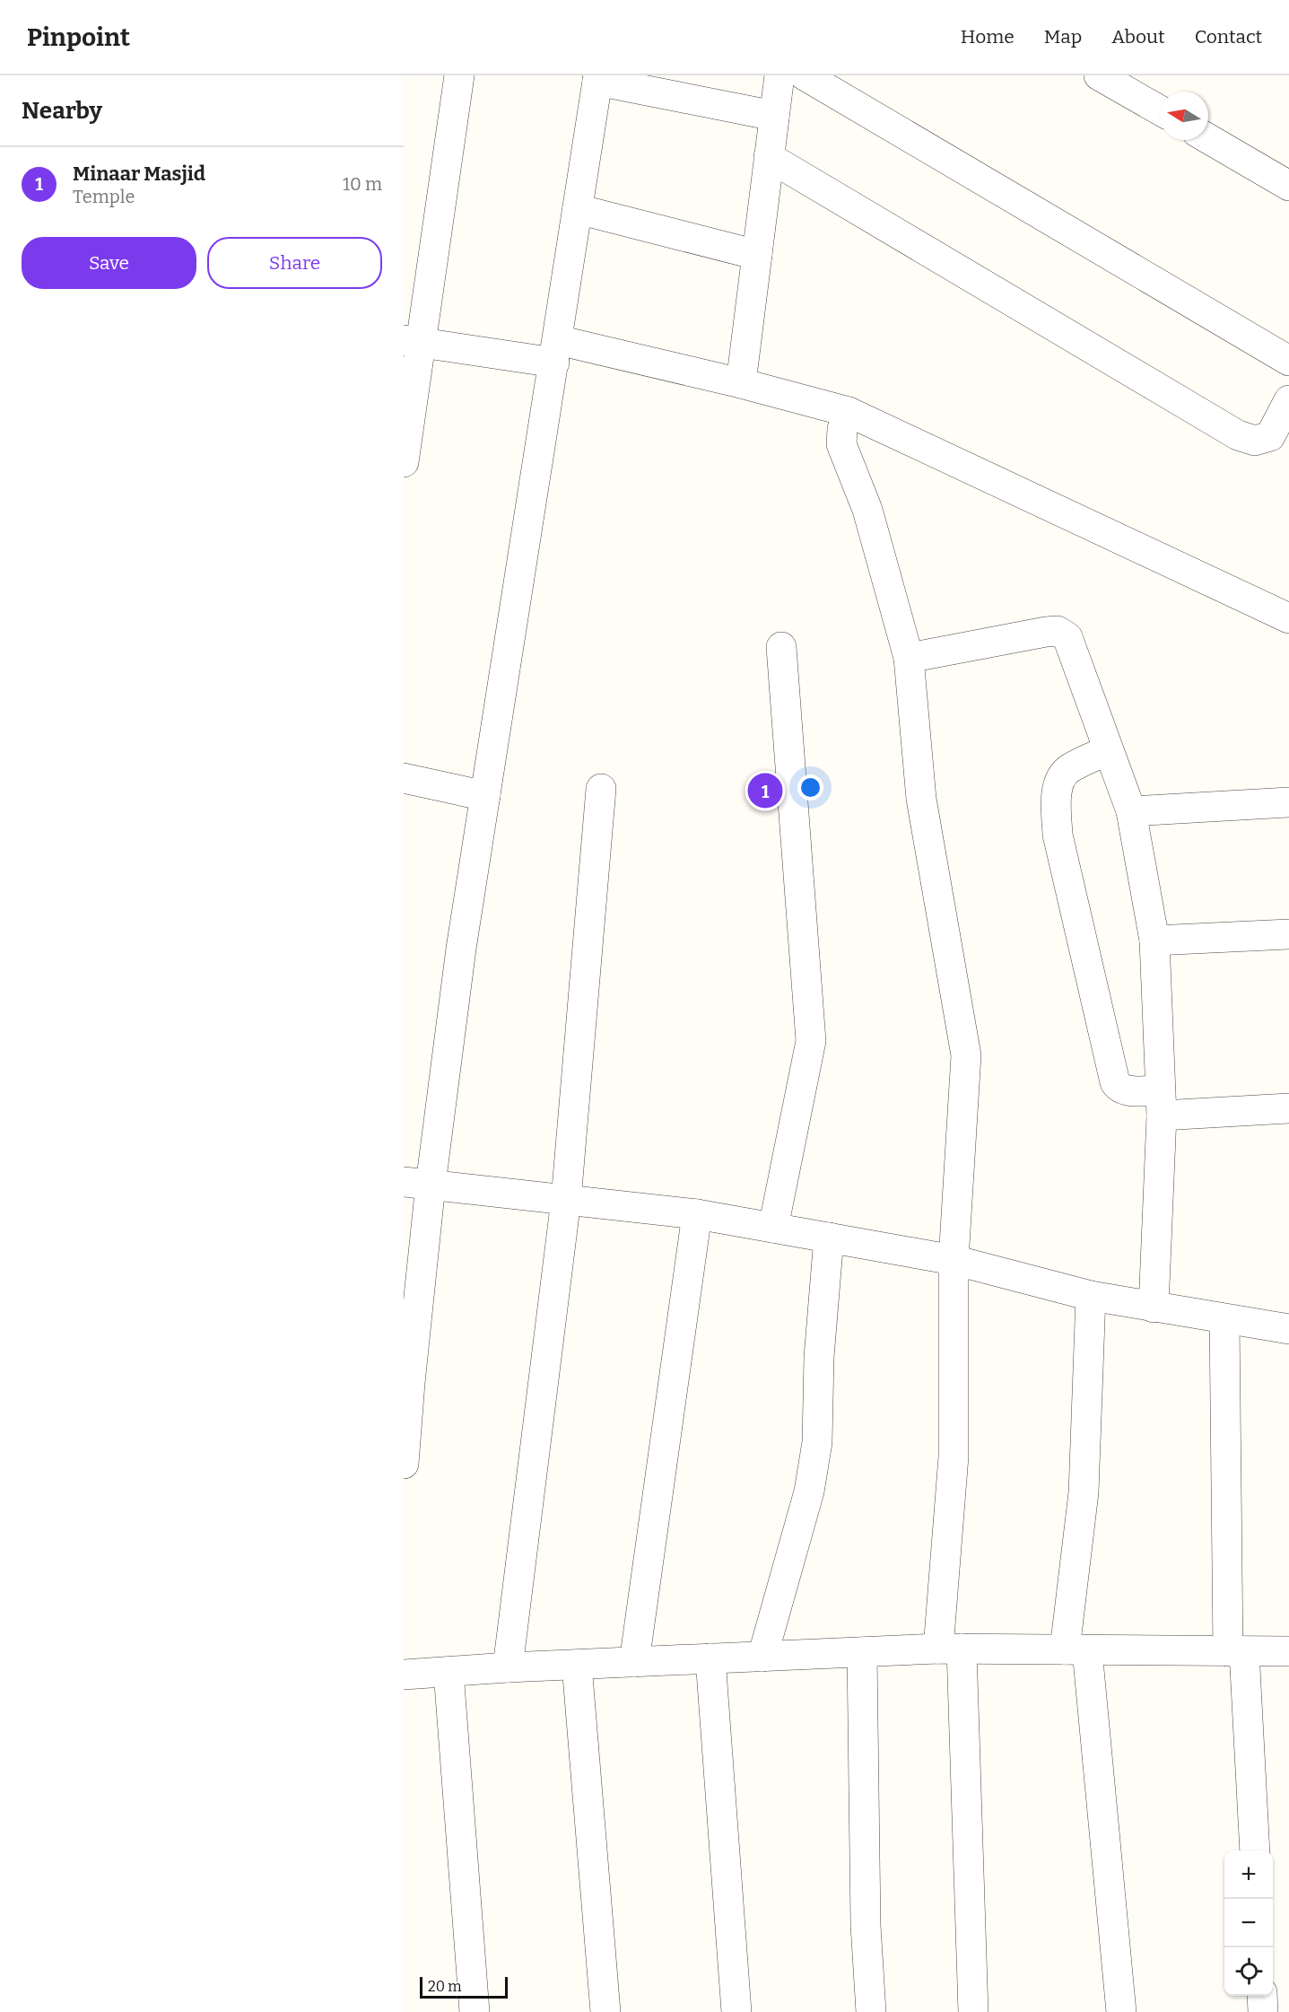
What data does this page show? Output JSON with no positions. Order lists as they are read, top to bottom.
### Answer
{
  "scale_bar": "20 m",
  "north": "left",
  "page": {
    "header": "Pinpoint",
    "nav": [
      "Home",
      "Map",
      "About",
      "Contact"
    ],
    "heading": "Nearby",
    "list": [
      {
        "mark": "1",
        "name": "Minaar Masjid",
        "note": "Temple",
        "value": "10 m"
      }
    ],
    "buttons": ["Save", "Share"],
    "pins": "1",
    "map_buttons": ["+", "−"],
    "scale": "20 m"
  }
}
